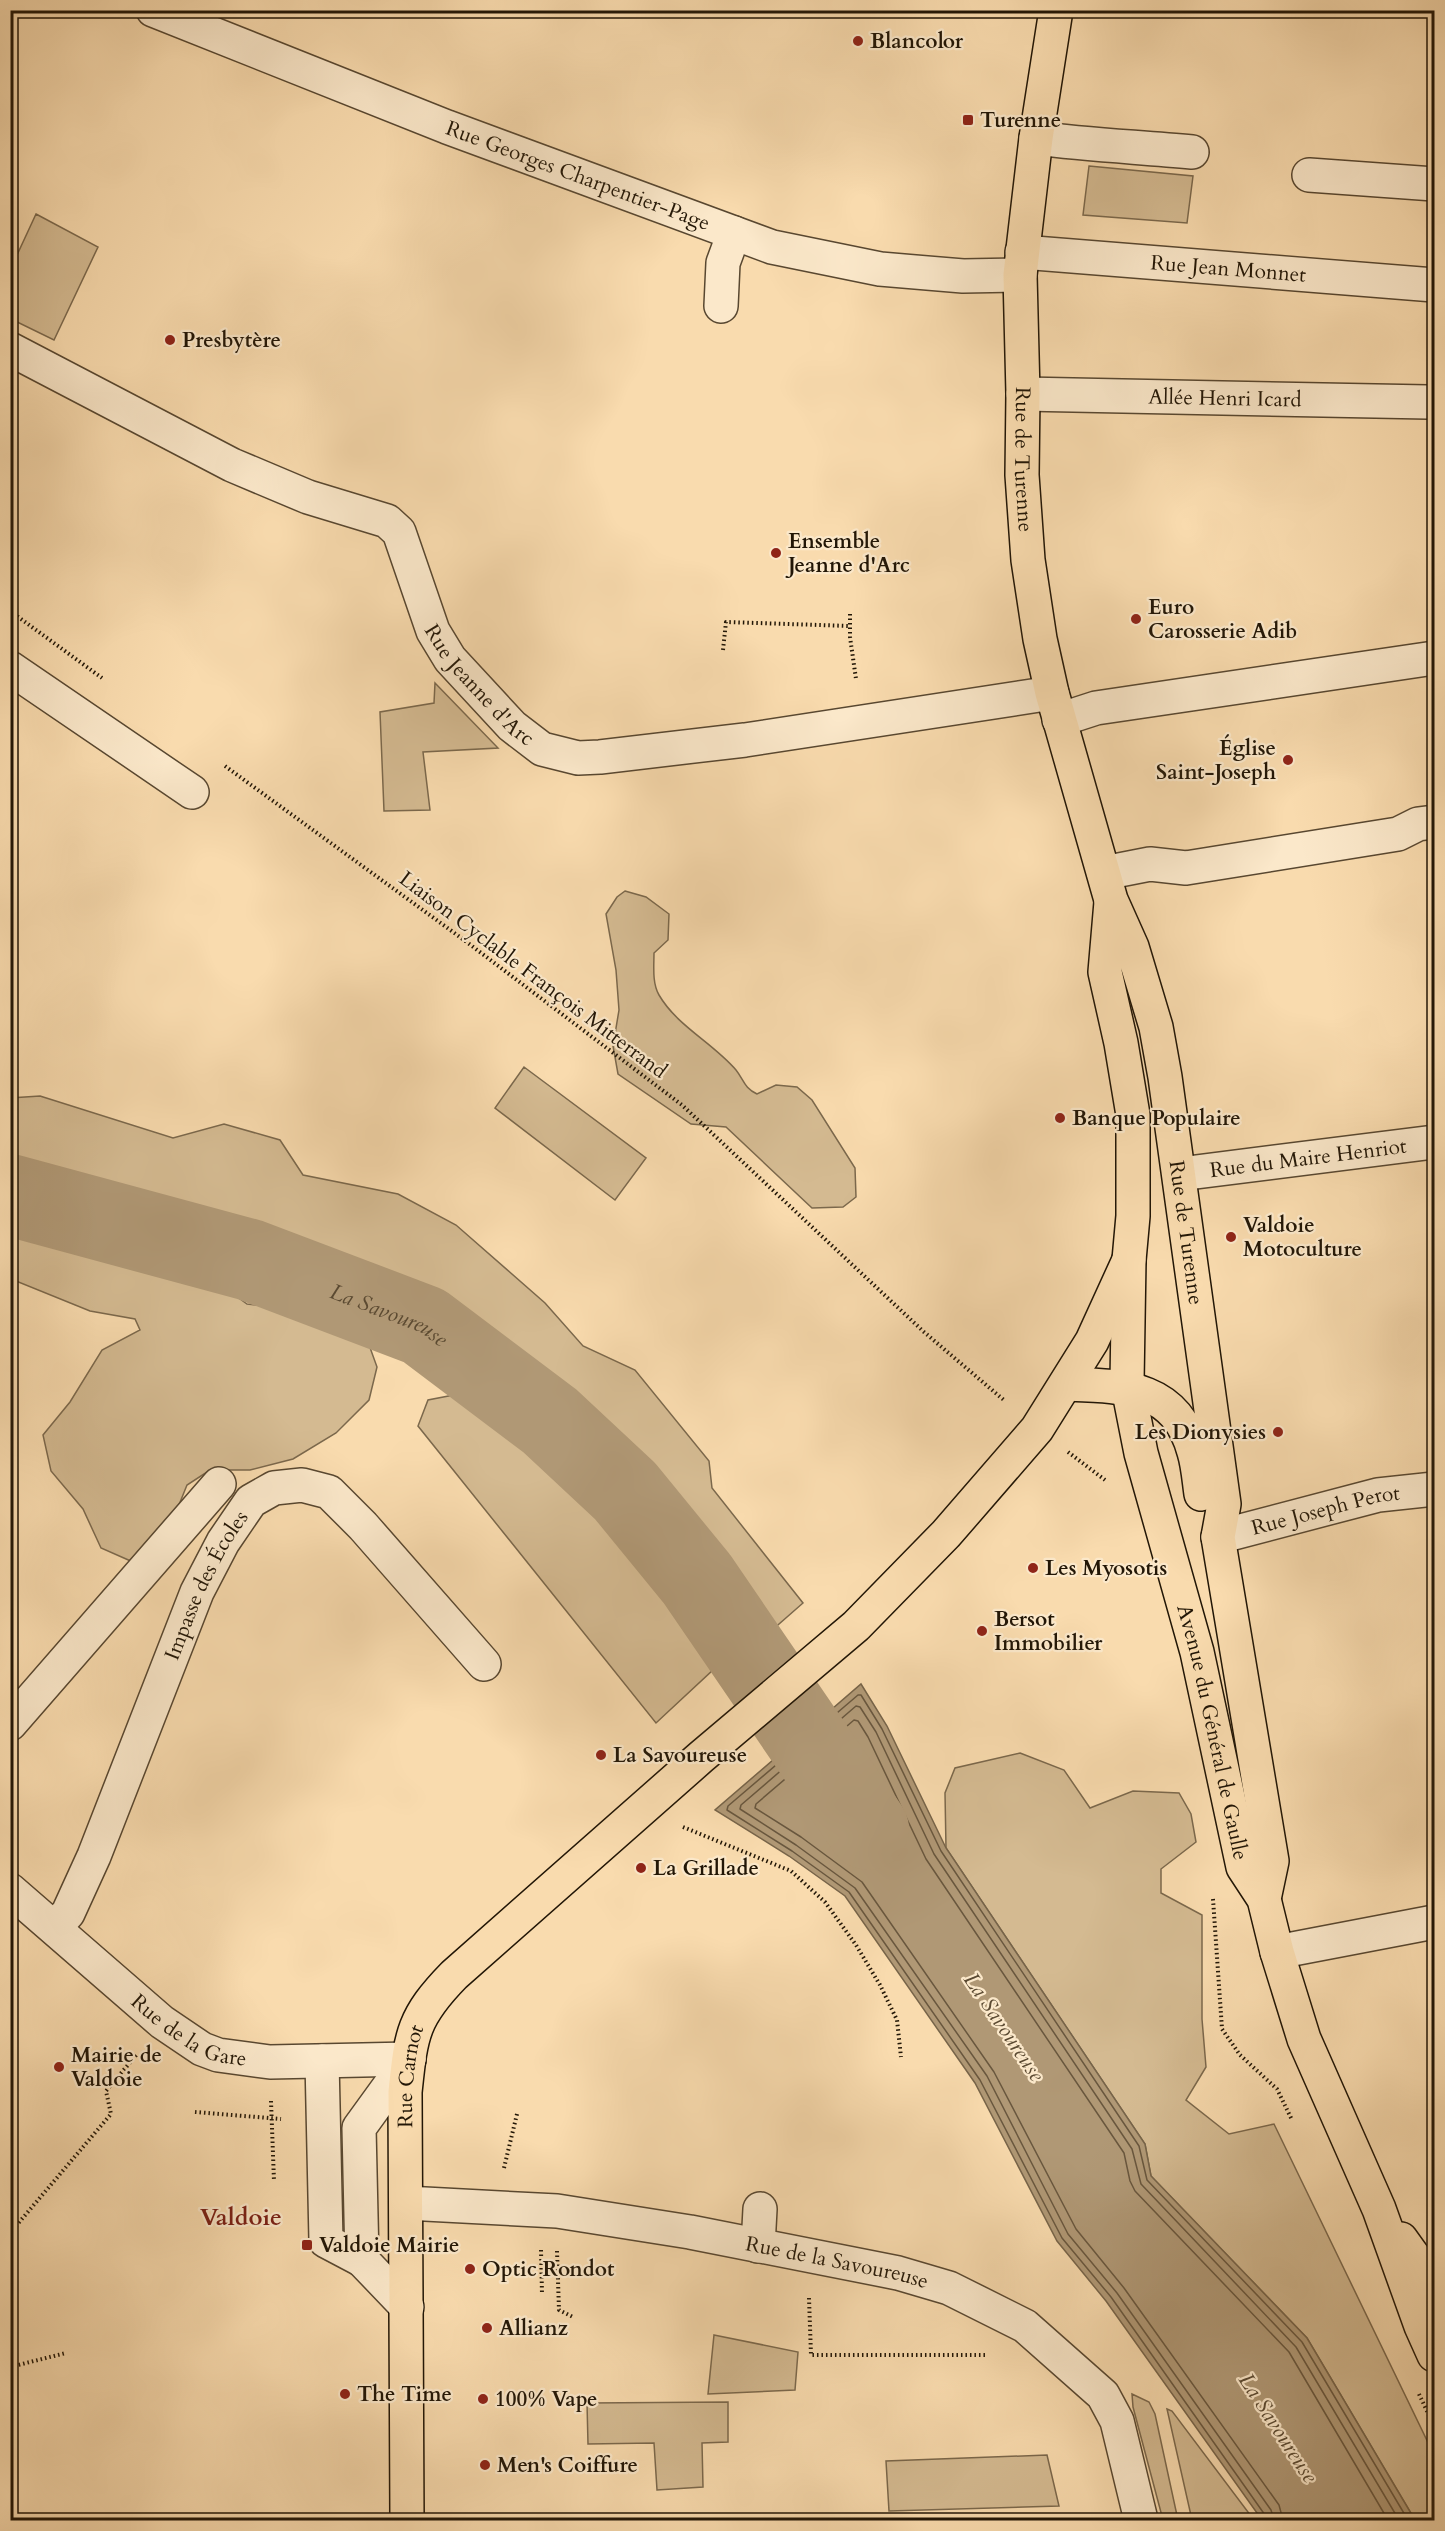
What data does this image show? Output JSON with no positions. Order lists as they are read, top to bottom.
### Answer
{
  "streets": {
    "main road": ["Rue de Turenne", "Avenue du Général de Gaulle", "Rue Carnot"],
    "street": [
      "Rue Georges Charpentier-Page",
      "Rue Jean Monnet",
      "Allée Henri Icard",
      "Rue Jeanne d'Arc",
      "Rue du Maire Henriot",
      "Rue Joseph Perot",
      "Impasse des Écoles",
      "Rue de la Gare",
      "Rue de la Savoureuse"
    ],
    "path": ["Liaison Cyclable François Mitterrand"]
  },
  "crossings": [
    ["Rue Georges Charpentier-Page", "Rue Jean Monnet"],
    ["Rue Georges Charpentier-Page", "Rue de Turenne"],
    ["Rue Jean Monnet", "Rue de Turenne"],
    ["Allée Henri Icard", "Rue de Turenne"],
    ["Rue de Turenne", "Rue Jeanne d'Arc"],
    ["Rue de Turenne", "Rue du Maire Henriot"],
    ["Rue de Turenne", "Rue Joseph Perot"],
    ["Rue de Turenne", "Avenue du Général de Gaulle"],
    ["Rue Joseph Perot", "Avenue du Général de Gaulle"],
    ["Impasse des Écoles", "Rue de la Gare"],
    ["Rue de la Gare", "Rue Carnot"],
    ["Rue Carnot", "Rue de la Savoureuse"]
  ],
  "districts": ["Valdoie"],
  "water": ["La Savoureuse"],
  "places": {
    "other": [
      "Blancolor",
      "Presbytère",
      "Ensemble Jeanne d'Arc",
      "Euro Carosserie Adib",
      "Église Saint-Joseph",
      "Banque Populaire",
      "Valdoie Motoculture",
      "Les Dionysies",
      "Les Myosotis",
      "Bersot Immobilier",
      "La Savoureuse",
      "La Grillade",
      "Mairie de Valdoie",
      "Optic Rondot",
      "Allianz",
      "The Time",
      "100% Vape",
      "Men's Coiffure"
    ],
    "transit": ["Turenne", "Valdoie Mairie"]
  }
}
